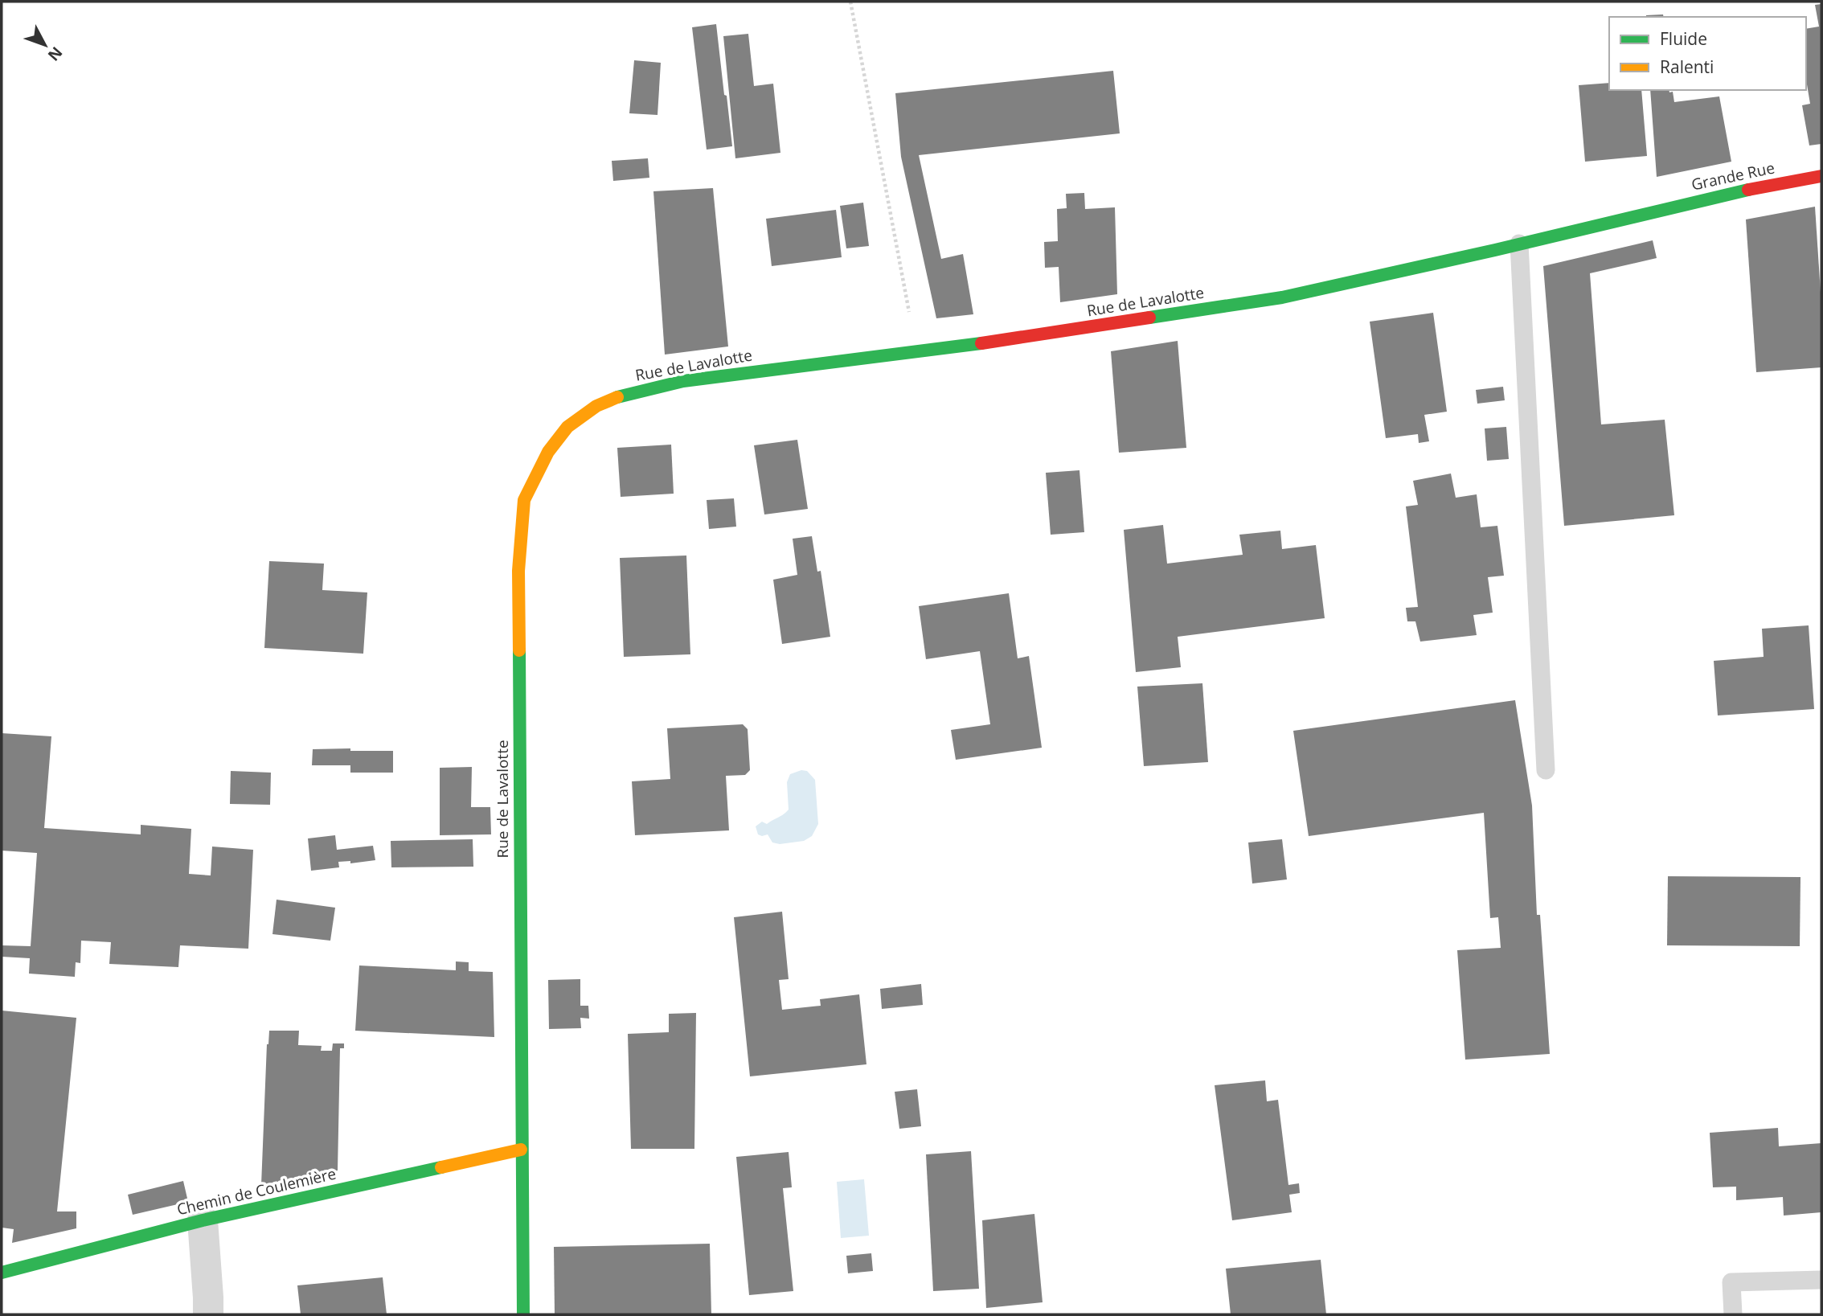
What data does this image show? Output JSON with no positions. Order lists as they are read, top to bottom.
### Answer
{
  "streets": {
    "street": ["Grande Rue", "Rue de Lavalotte", "Chemin de Coulemière"]
  },
  "crossings": [
    ["Grande Rue", "Rue de Lavalotte"],
    ["Rue de Lavalotte", "Chemin de Coulemière"]
  ],
  "legend": ["Fluide", "Ralenti"],
  "north": "bottom right"
}
